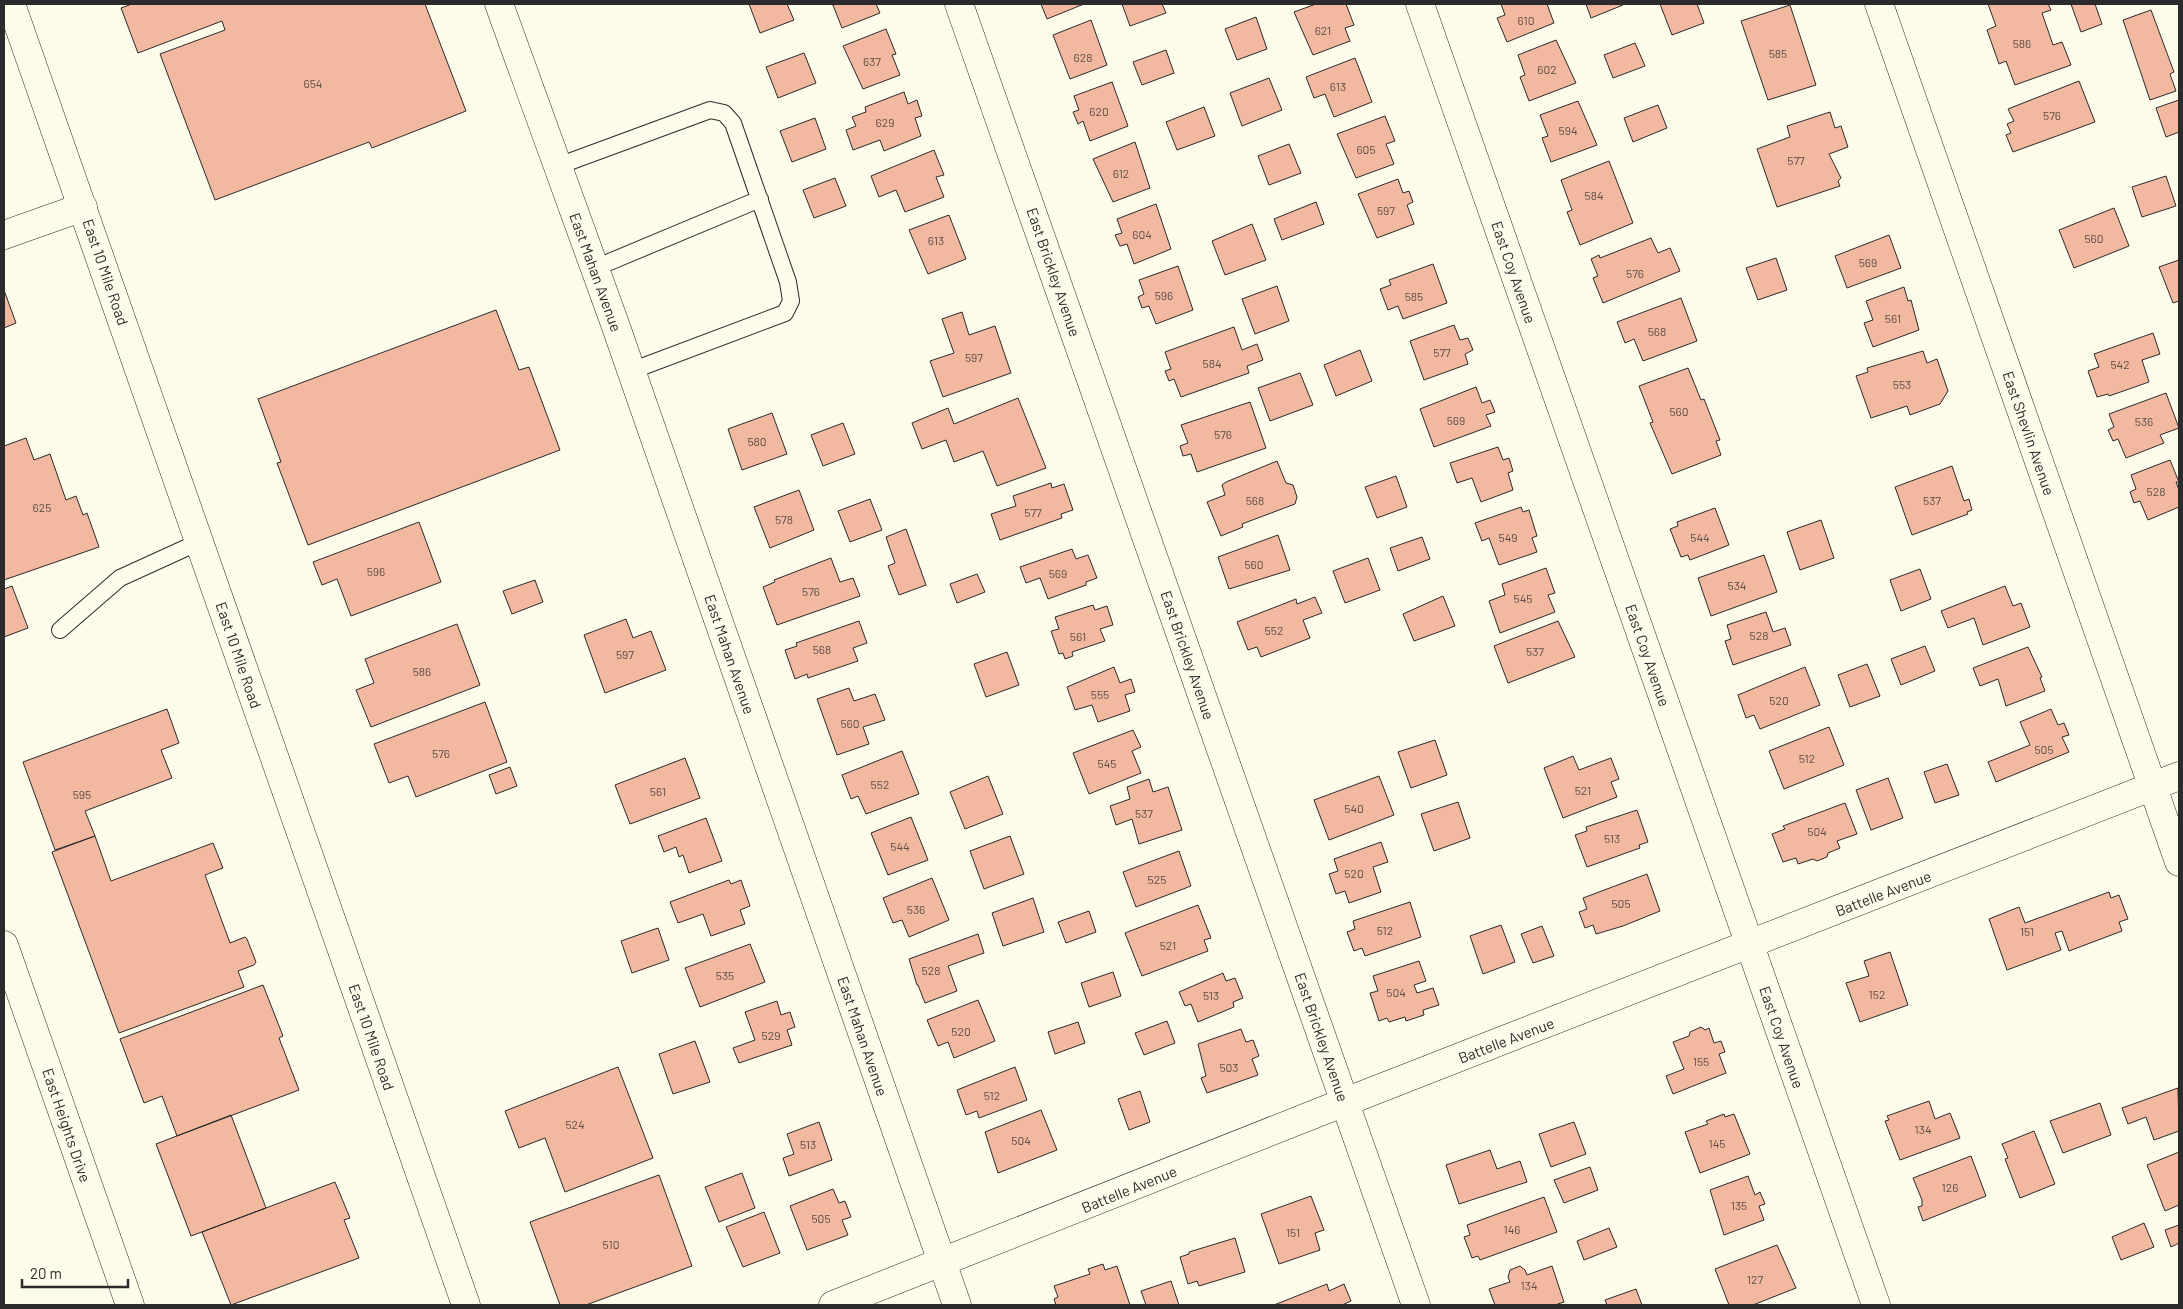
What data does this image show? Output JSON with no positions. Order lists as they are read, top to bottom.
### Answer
{
  "streets": {
    "street": [
      "East 10 Mile Road",
      "East Mahan Avenue",
      "East Brickley Avenue",
      "East Coy Avenue",
      "East Shevlin Avenue",
      "Battelle Avenue",
      "East Heights Drive"
    ]
  },
  "crossings": [
    ["East Mahan Avenue", "Battelle Avenue"],
    ["East Brickley Avenue", "Battelle Avenue"],
    ["East Coy Avenue", "Battelle Avenue"],
    ["East Shevlin Avenue", "Battelle Avenue"]
  ],
  "house_numbers": [
    "610",
    "621",
    "586",
    "585",
    "628",
    "637",
    "602",
    "654",
    "613",
    "620",
    "576",
    "629",
    "594",
    "605",
    "577",
    "612",
    "584",
    "597",
    "604",
    "560",
    "613",
    "569",
    "576",
    "596",
    "585",
    "561",
    "568",
    "577",
    "597",
    "584",
    "542",
    "553",
    "560",
    "569",
    "536",
    "576",
    "580",
    "528",
    "568",
    "537",
    "625",
    "577",
    "578",
    "549",
    "544",
    "560",
    "596",
    "569",
    "534",
    "576",
    "545",
    "552",
    "528",
    "561",
    "568",
    "537",
    "597",
    "586",
    "555",
    "520",
    "560",
    "505",
    "576",
    "512",
    "545",
    "552",
    "521",
    "561",
    "595",
    "540",
    "537",
    "504",
    "513",
    "544",
    "520",
    "525",
    "505",
    "536",
    "512",
    "151",
    "521",
    "528",
    "535",
    "504",
    "152",
    "513",
    "520",
    "529",
    "155",
    "503",
    "512",
    "524",
    "134",
    "504",
    "145",
    "513",
    "126",
    "135",
    "505",
    "146",
    "151",
    "510",
    "127",
    "134"
  ],
  "scale_bar": "20 m"
}
